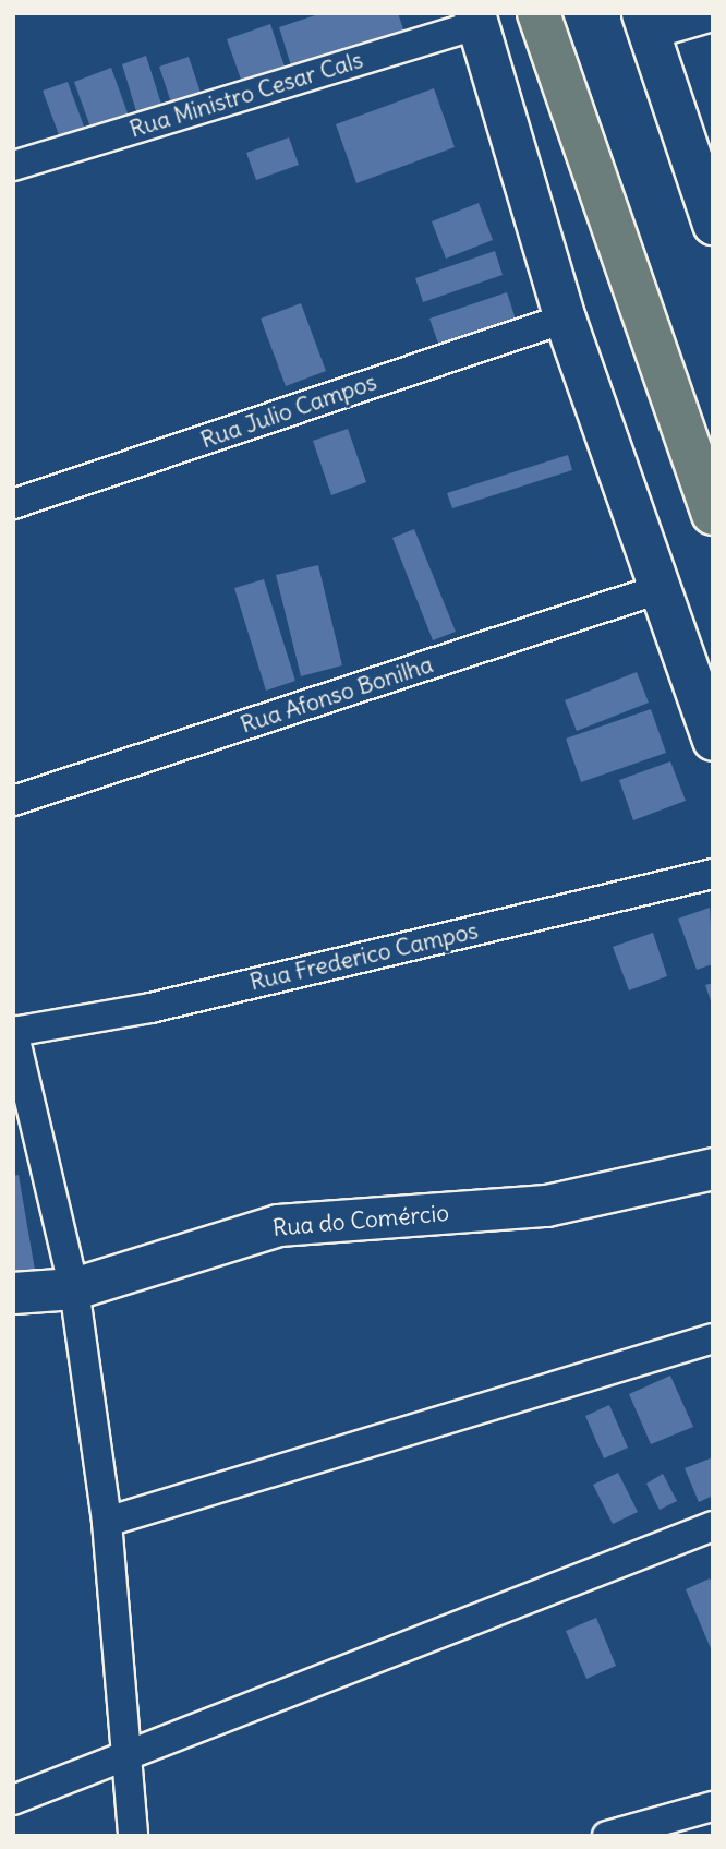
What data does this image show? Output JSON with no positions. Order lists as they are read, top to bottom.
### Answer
{
  "streets": {
    "street": [
      "Rua Ministro Cesar Cals",
      "Rua Julio Campos",
      "Rua Afonso Bonilha",
      "Rua Frederico Campos",
      "Rua do Comércio"
    ]
  }
}
